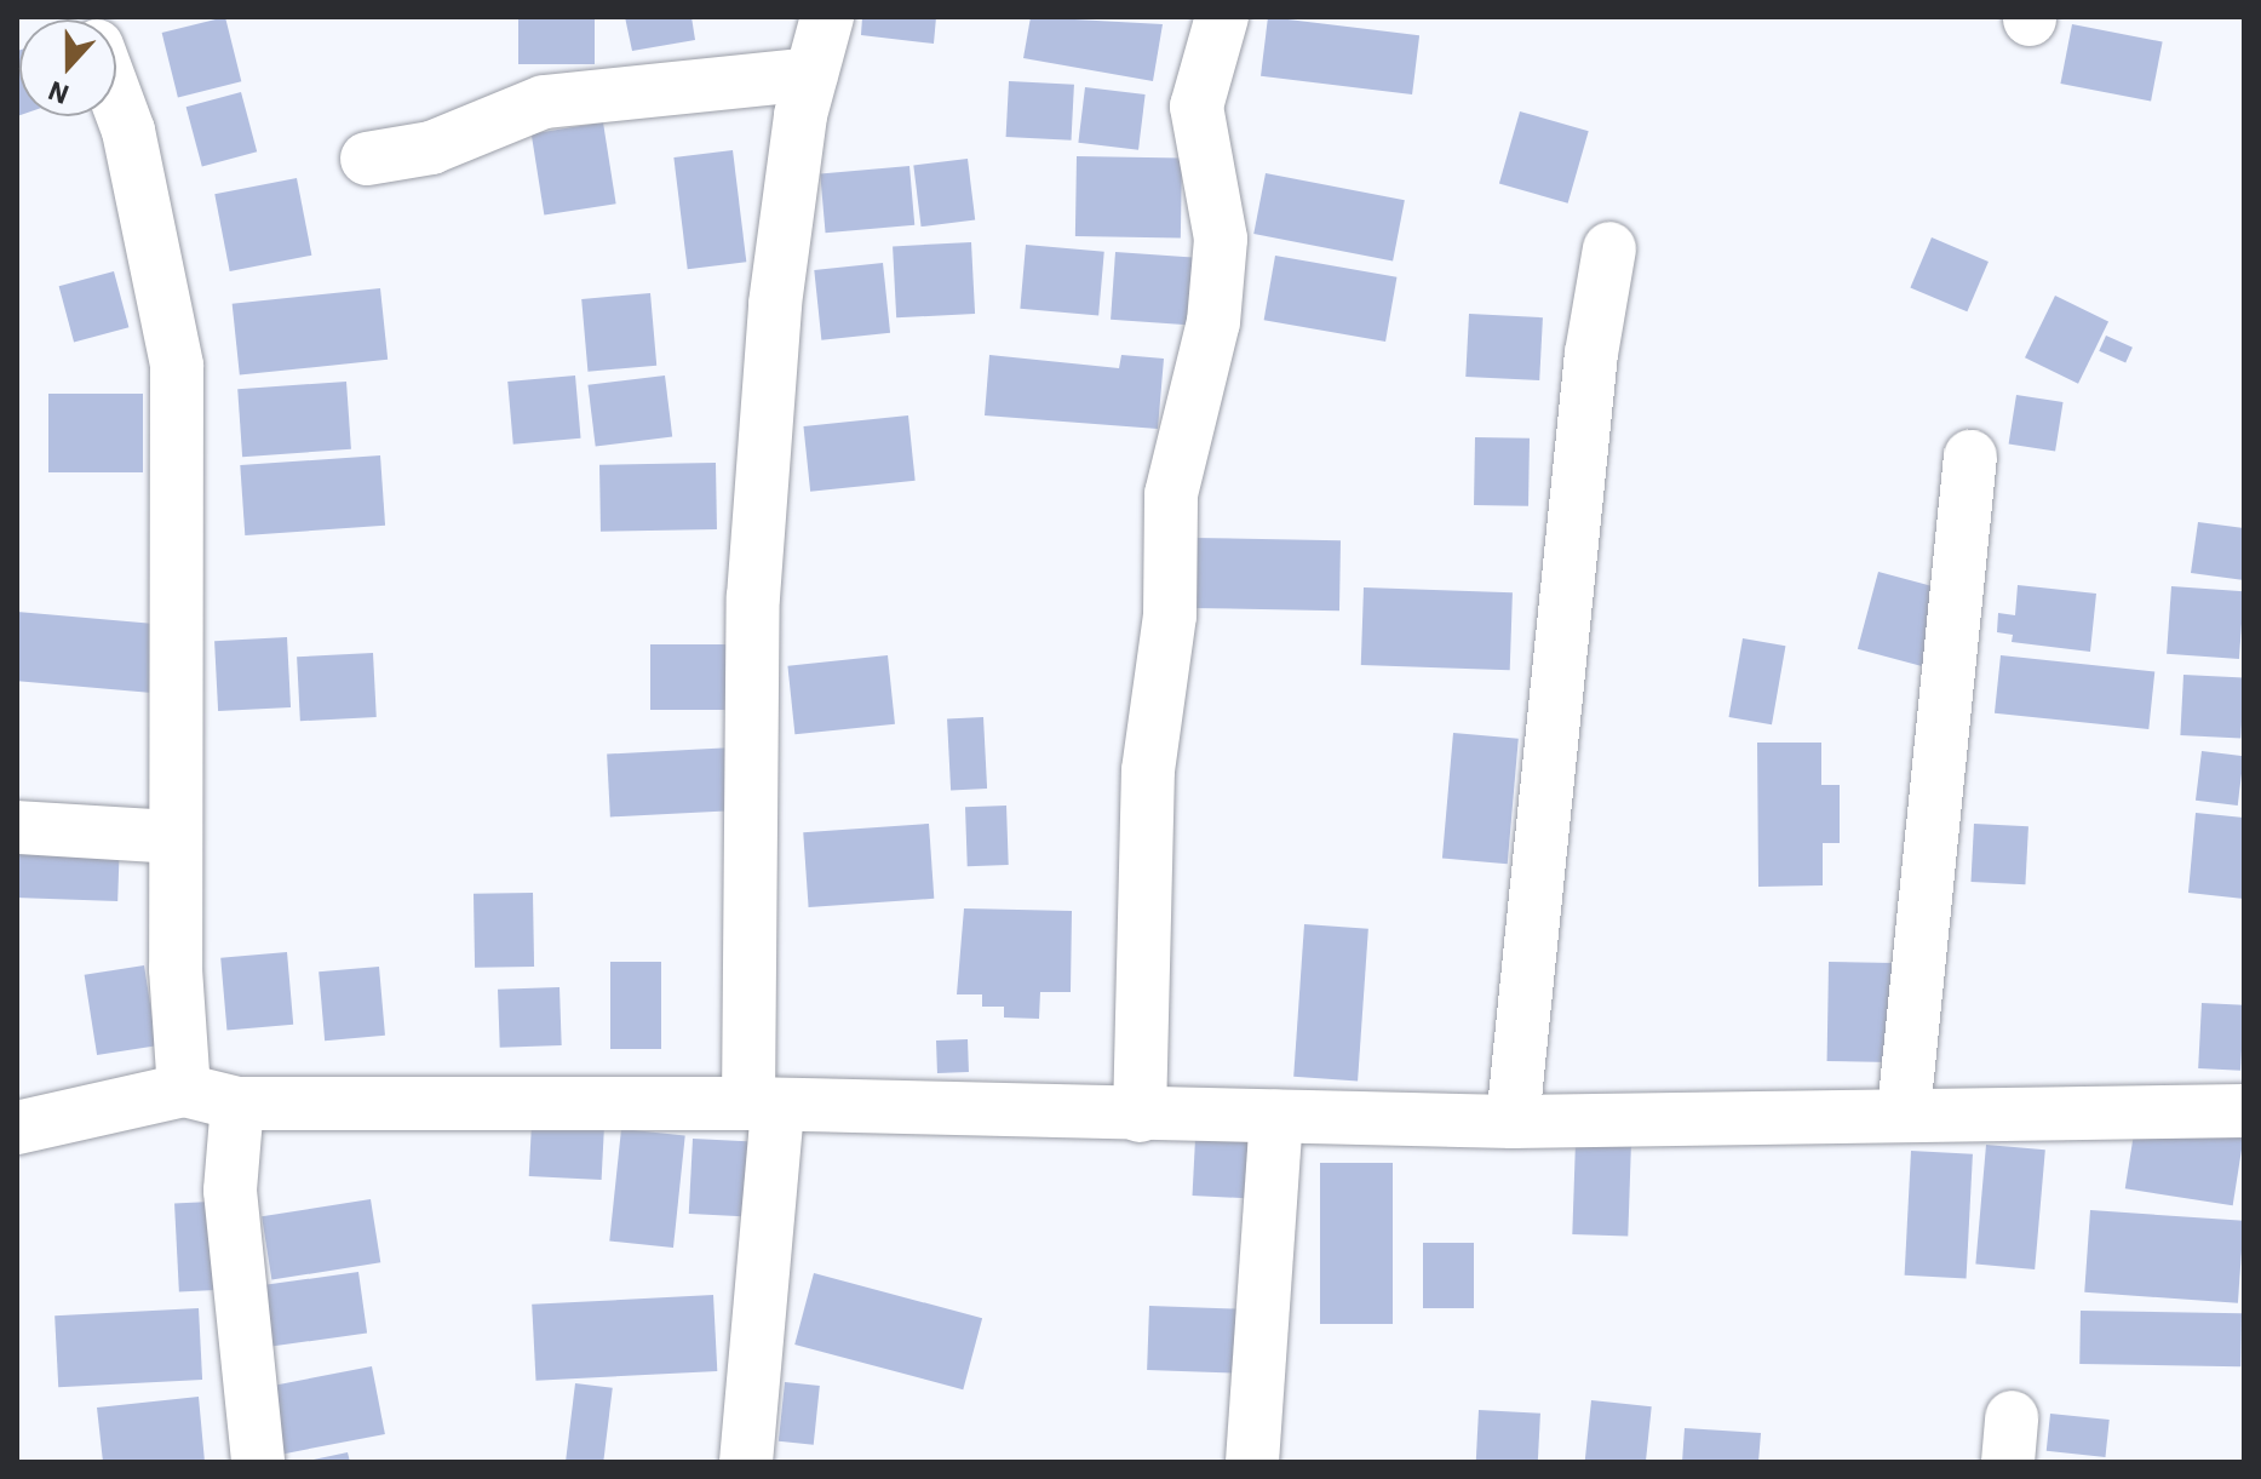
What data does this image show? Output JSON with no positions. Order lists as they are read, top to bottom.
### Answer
{
  "north": "bottom"
}
